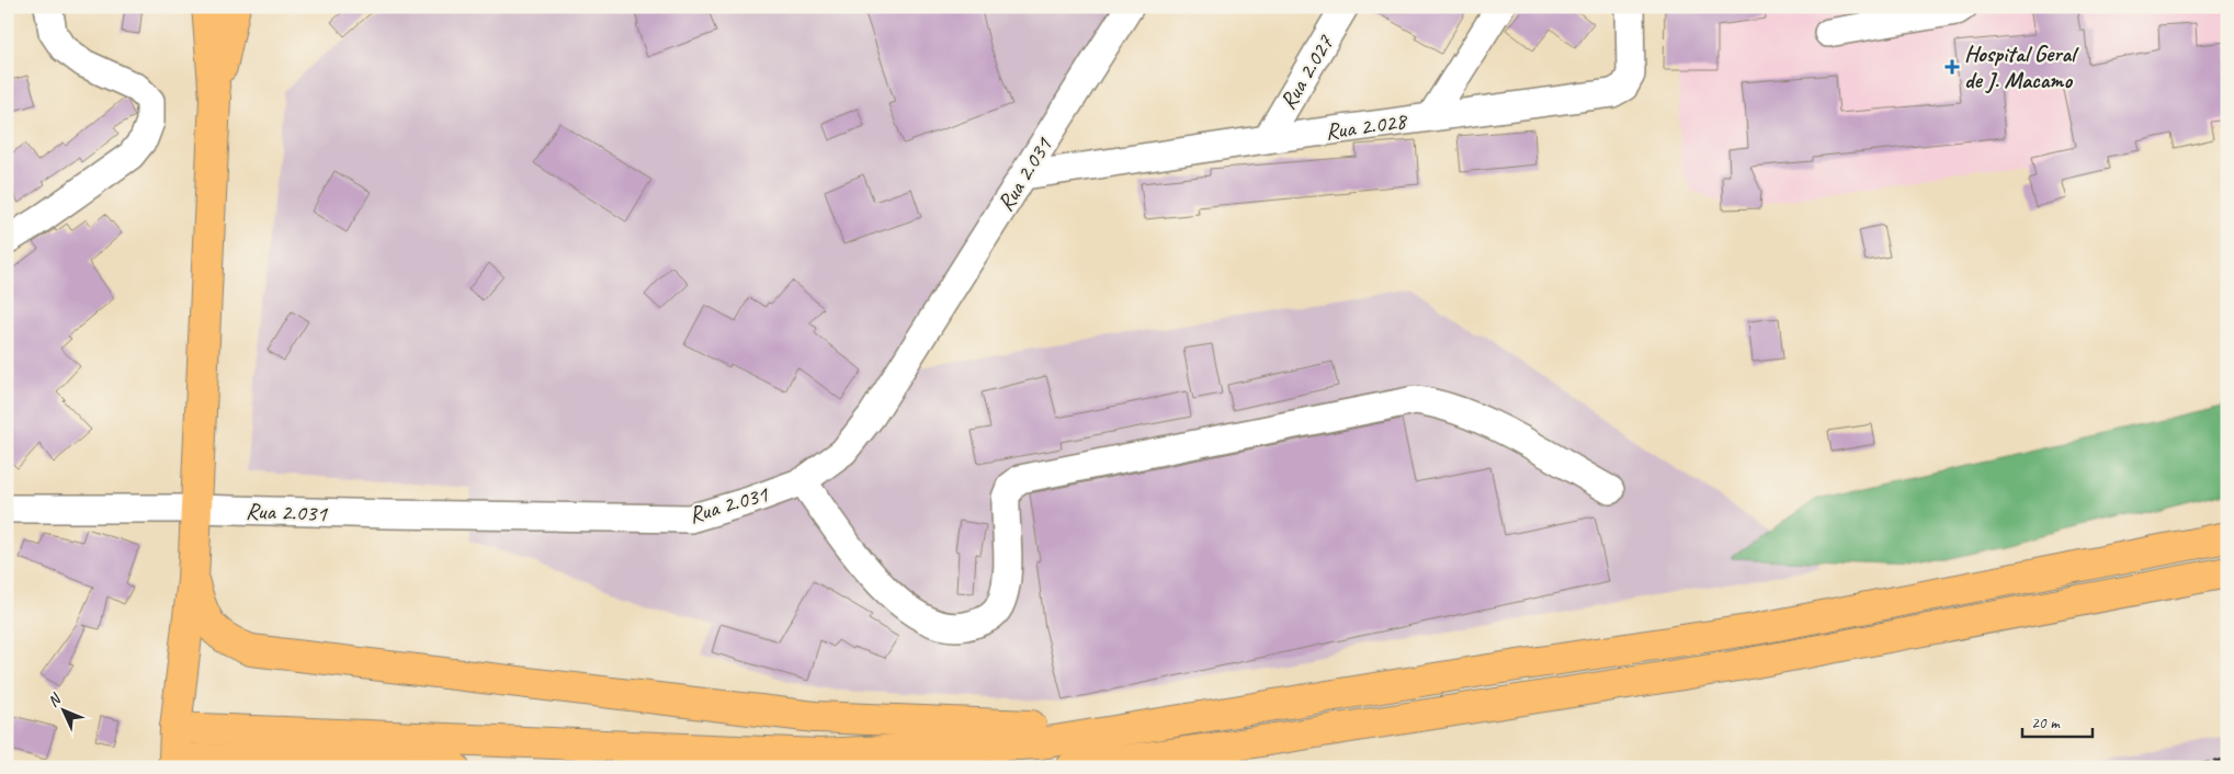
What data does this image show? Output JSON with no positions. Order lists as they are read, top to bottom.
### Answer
{
  "streets": {
    "street": ["Rua 2.027", "Rua 2.028", "Rua 2.031"]
  },
  "crossings": [
    ["Rua 2.027", "Rua 2.028"],
    ["Rua 2.028", "Rua 2.031"]
  ],
  "places": {
    "health": ["Hospital Geral de J. Macamo"]
  },
  "scale_bar": "20 m",
  "north": "top left"
}
